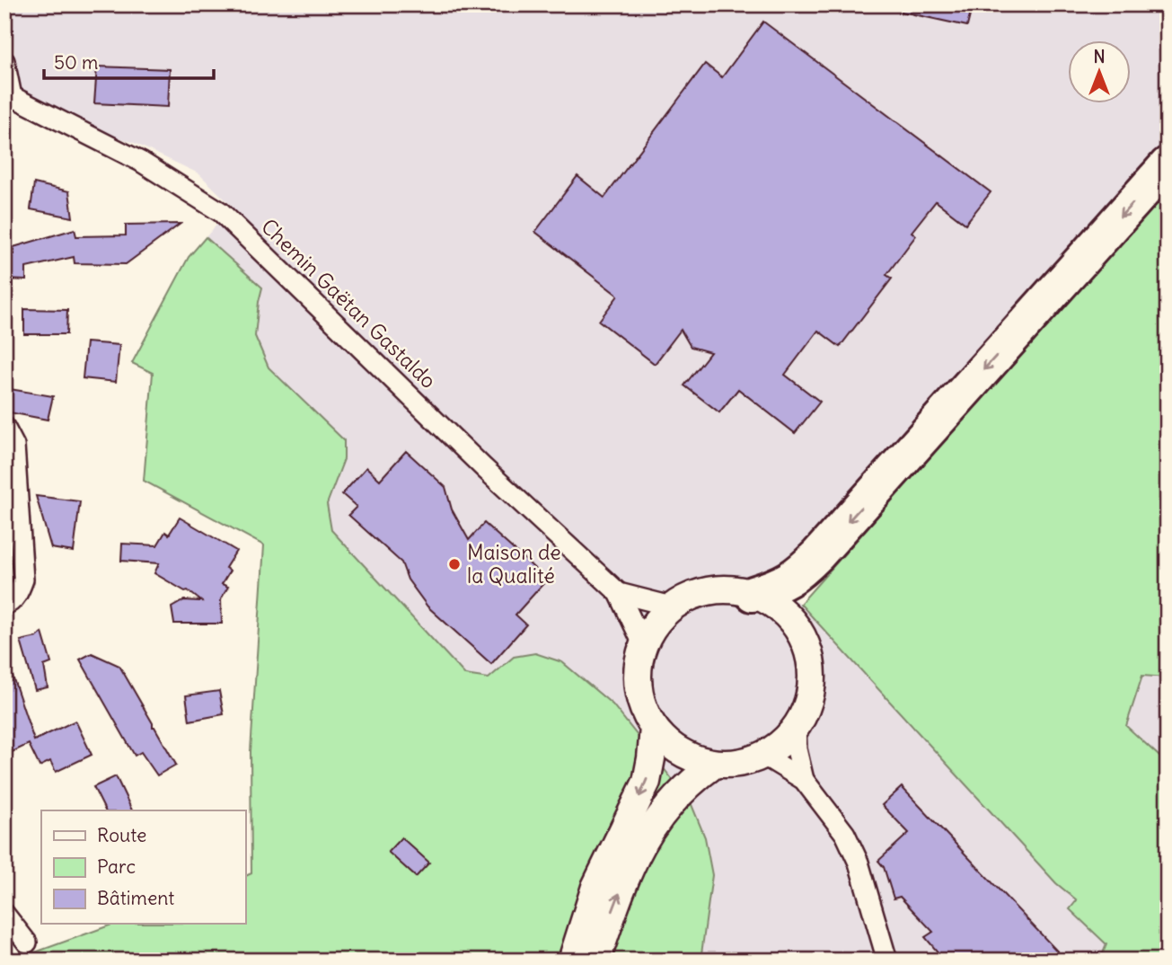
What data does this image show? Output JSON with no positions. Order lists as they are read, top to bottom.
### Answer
{
  "streets": {
    "street": ["Chemin Gaëtan Gastaldo"]
  },
  "places": ["Maison de la Qualité"],
  "legend": ["Route", "Parc", "Bâtiment"],
  "scale_bar": "50 m",
  "north": "top"
}
